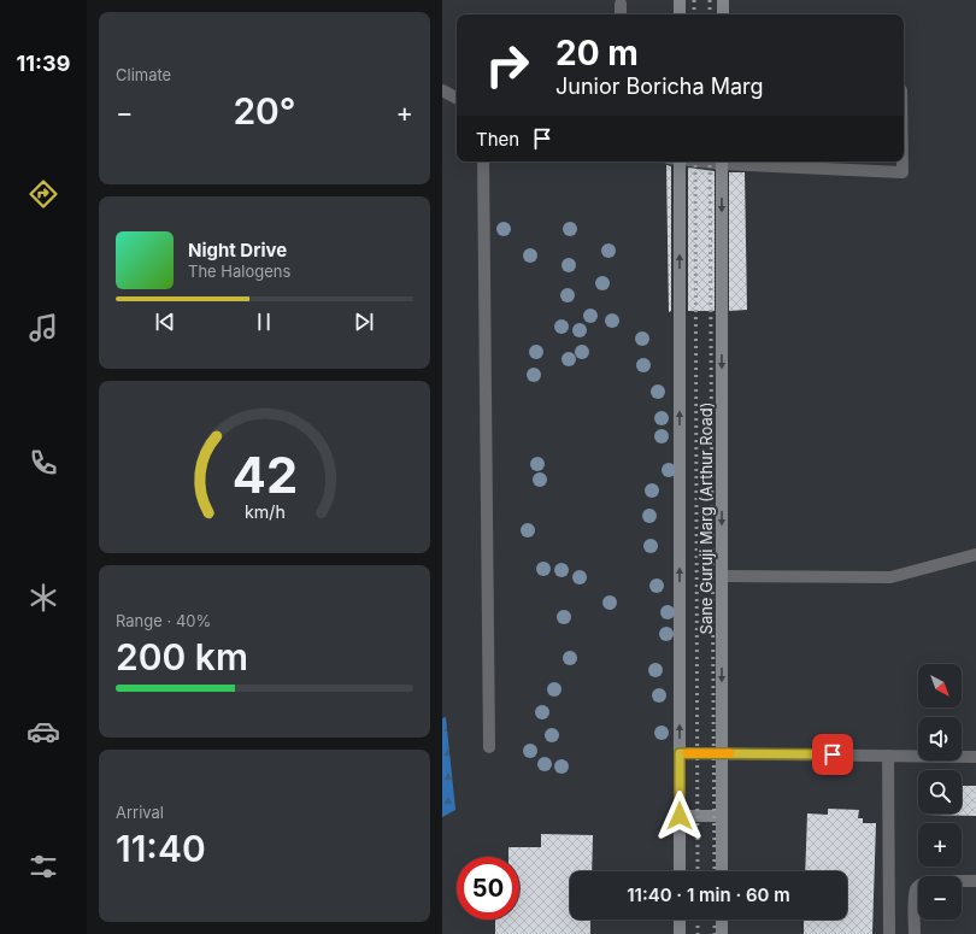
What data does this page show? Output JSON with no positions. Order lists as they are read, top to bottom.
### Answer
{
  "streets": {
    "main road": ["Sane Guruji Marg (Arthur Road)"]
  },
  "north": "bottom right",
  "page": {
    "tabs": "11:39",
    "tile": [
      "Climate",
      ["Range · 40%", "200 km"],
      ["Arrival", "11:40"]
    ],
    "turn": ["20 m", "Junior Boricha Marg"],
    "heat": ["−", "20°", "+"],
    "then": "Then",
    "song": ["Night Drive", "The Halogens"],
    "map_buttons": ["+", "−"],
    "limit": "50",
    "trip": "11:40 · 1 min · 60 m",
    "gauge": ["42", "km/h"]
  }
}
